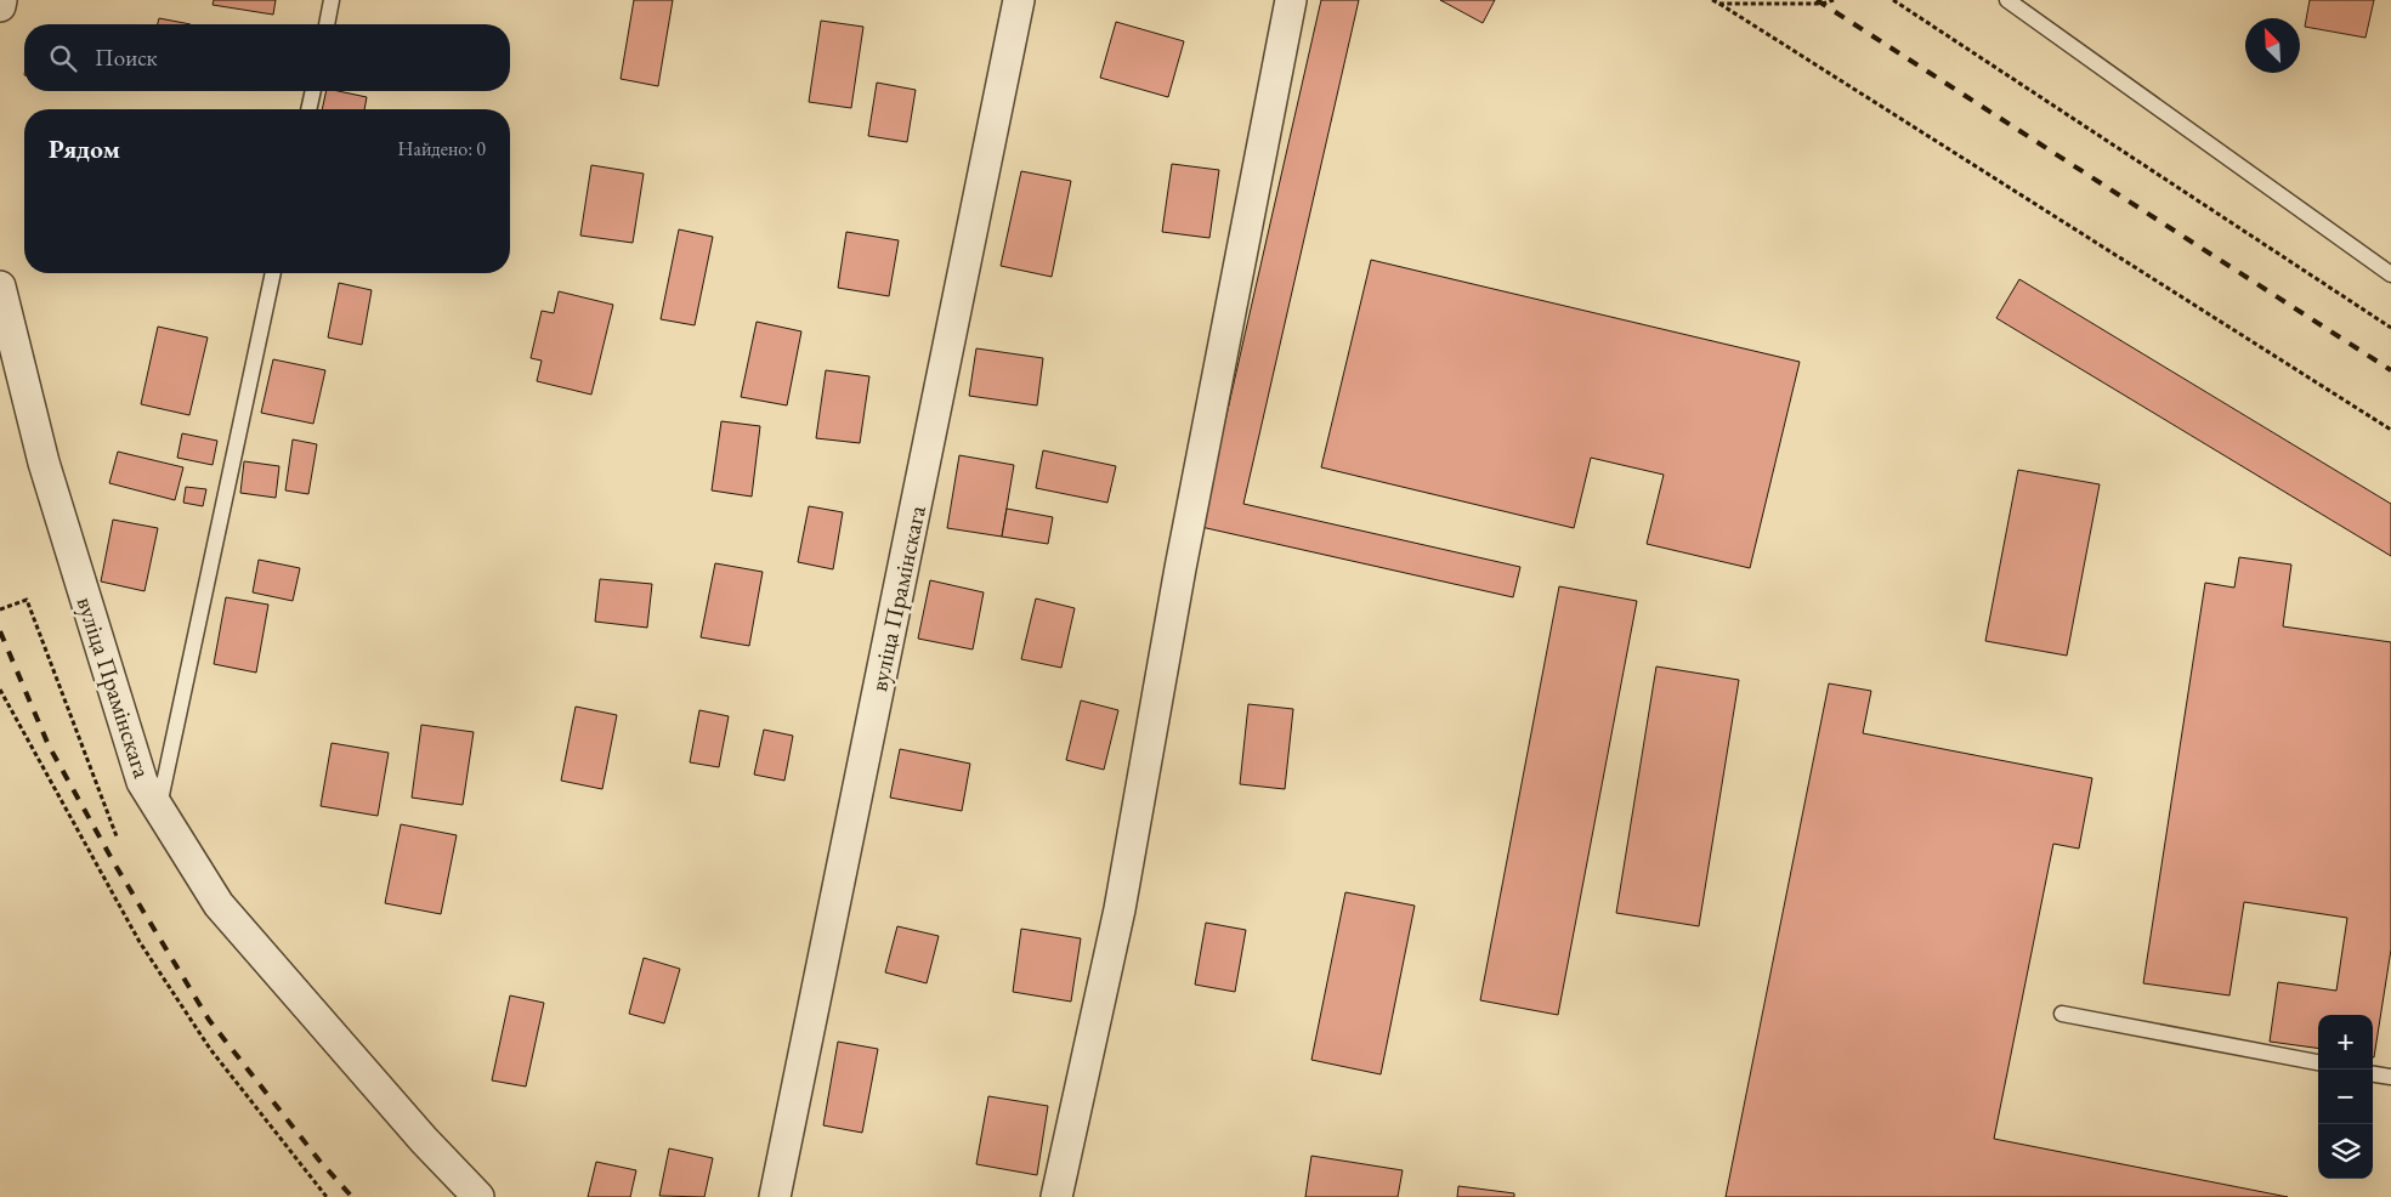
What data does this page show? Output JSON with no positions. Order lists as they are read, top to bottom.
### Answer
{
  "streets": {
    "street": ["вуліца Прамінскага"]
  },
  "north": "top left",
  "page": {
    "search": "Поиск",
    "heading": ["Рядом", "Найдено: 0"],
    "map_buttons": ["+", "−"]
  }
}
